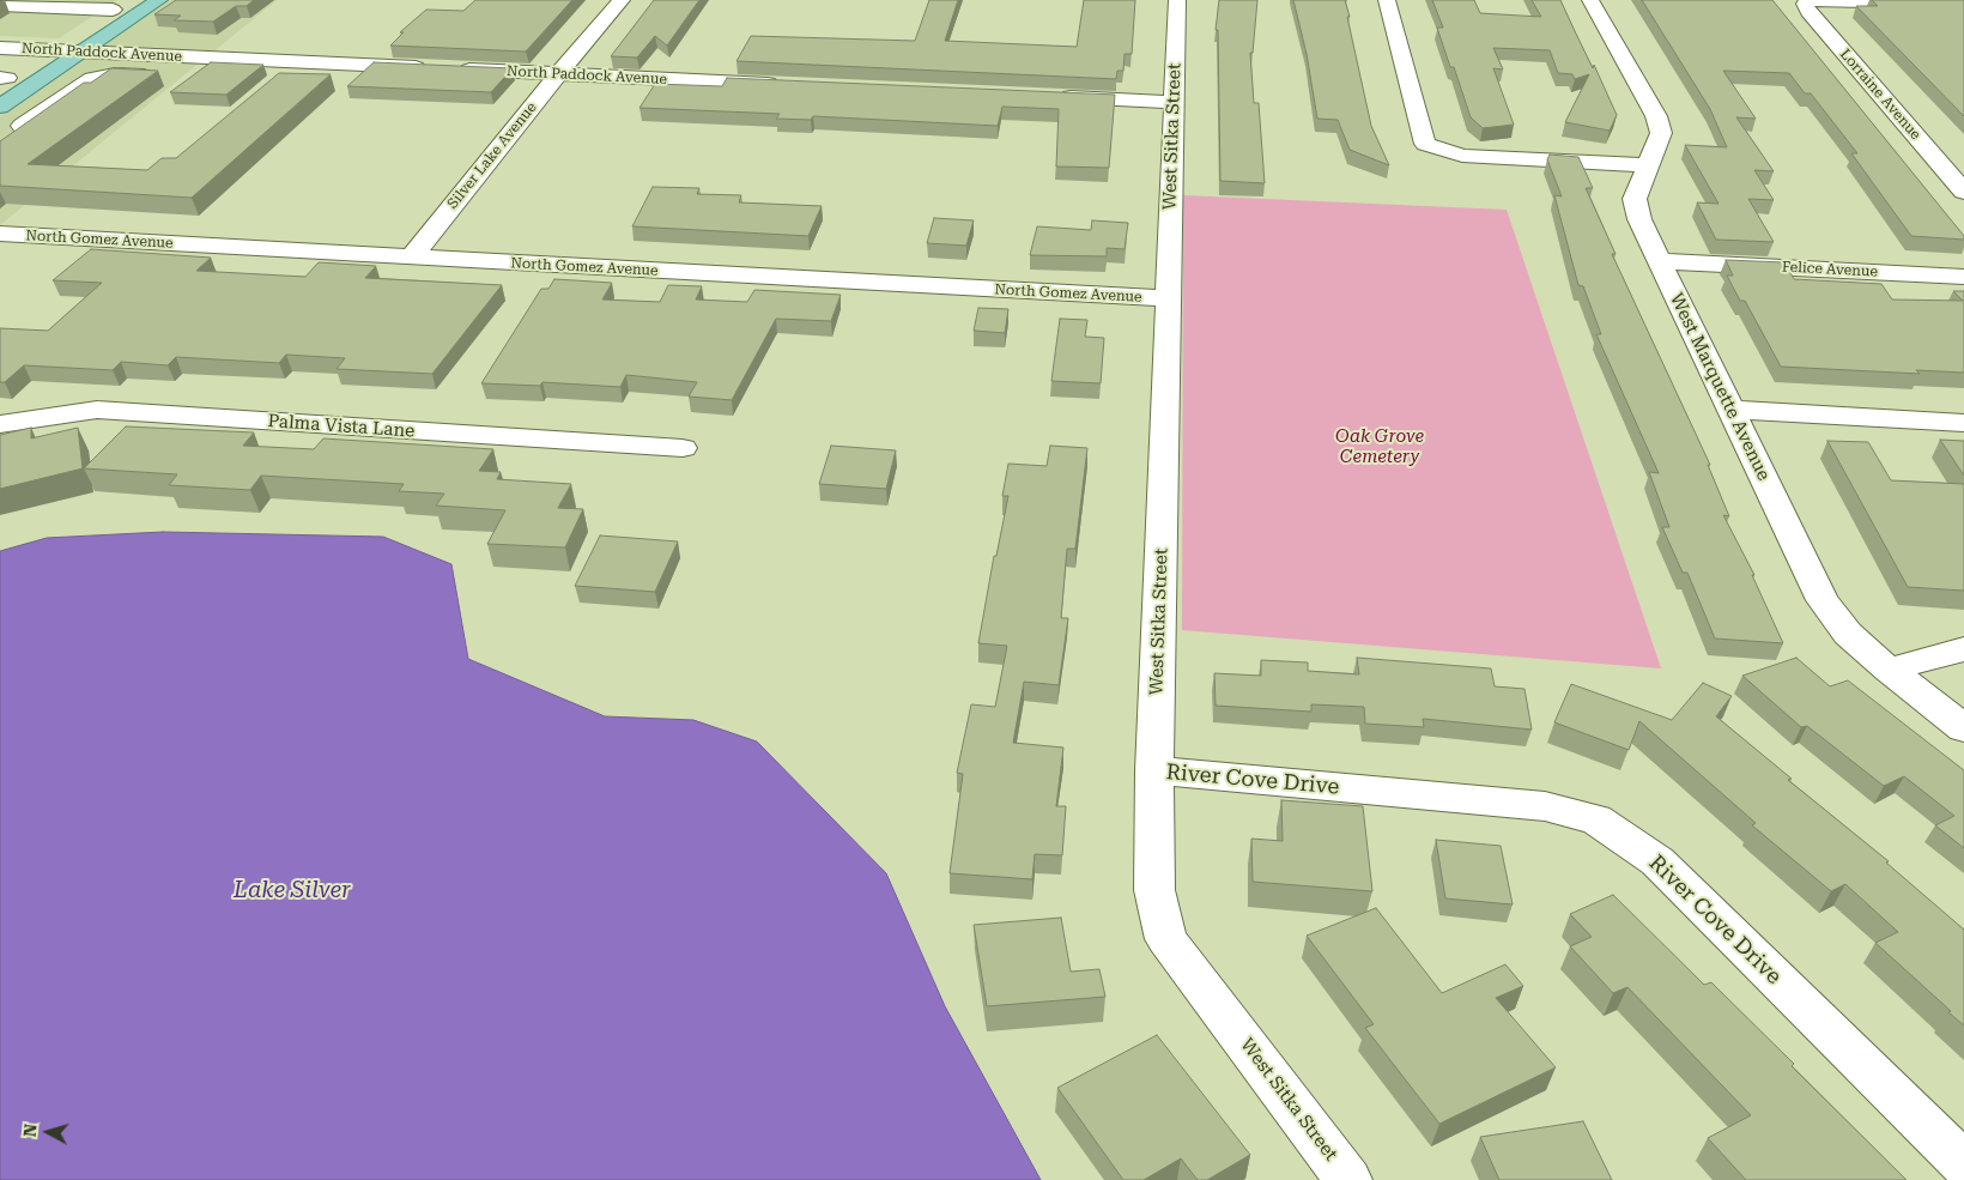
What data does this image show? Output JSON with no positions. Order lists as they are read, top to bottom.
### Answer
{
  "streets": {
    "street": [
      "North Paddock Avenue",
      "Lorraine Avenue",
      "West Sitka Street",
      "Silver Lake Avenue",
      "North Gomez Avenue",
      "Felice Avenue",
      "West Marquette Avenue",
      "Palma Vista Lane",
      "River Cove Drive"
    ]
  },
  "crossings": [
    ["North Paddock Avenue", "Silver Lake Avenue"],
    ["West Sitka Street", "North Gomez Avenue"],
    ["West Sitka Street", "River Cove Drive"],
    ["Silver Lake Avenue", "North Gomez Avenue"],
    ["Felice Avenue", "West Marquette Avenue"]
  ],
  "water": ["Lake Silver"],
  "parks": ["Oak Grove Cemetery"],
  "north": "left"
}
